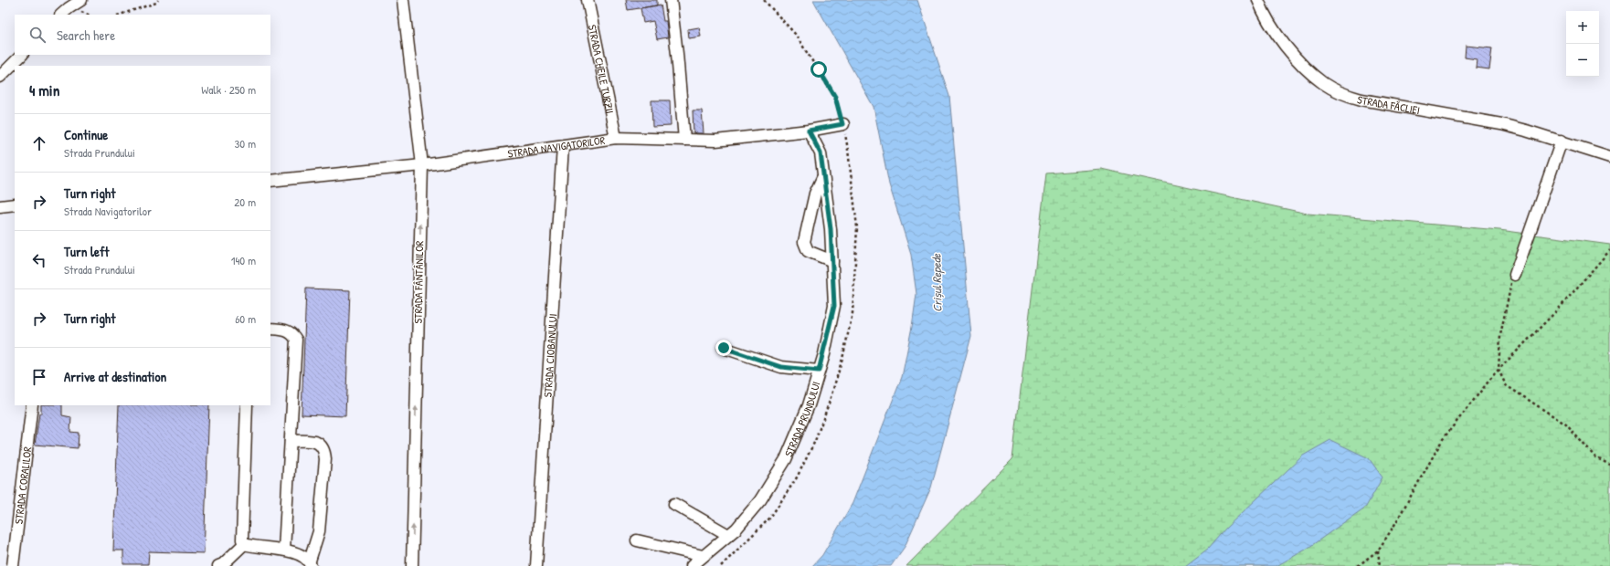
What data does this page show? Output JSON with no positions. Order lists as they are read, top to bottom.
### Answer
{
  "streets": {
    "street": [
      "STRADA CHEILE TURZII",
      "STRADA FĂCLIEI",
      "STRADA NAVIGATORILOR",
      "STRADA FÂNTÂNILOR",
      "STRADA CIOBANULUI",
      "STRADA PRUNDULUI",
      "STRADA CORALILOR"
    ]
  },
  "crossings": [
    ["STRADA CHEILE TURZII", "STRADA NAVIGATORILOR"],
    ["STRADA NAVIGATORILOR", "STRADA FÂNTÂNILOR"],
    ["STRADA NAVIGATORILOR", "STRADA CIOBANULUI"],
    ["STRADA NAVIGATORILOR", "STRADA PRUNDULUI"]
  ],
  "one_way": ["STRADA FÂNTÂNILOR"],
  "water": ["Crișul Repede"],
  "page": {
    "map_buttons": ["+", "−"],
    "search": "Search here",
    "heading": ["4 min", "Walk · 250 m"],
    "list": [
      ["Continue", "Strada Prundului", "30 m"],
      ["Turn right", "Strada Navigatorilor", "20 m"],
      ["Turn left", "Strada Prundului", "140 m"],
      ["Turn right", "60 m"],
      "Arrive at destination"
    ]
  }
}
